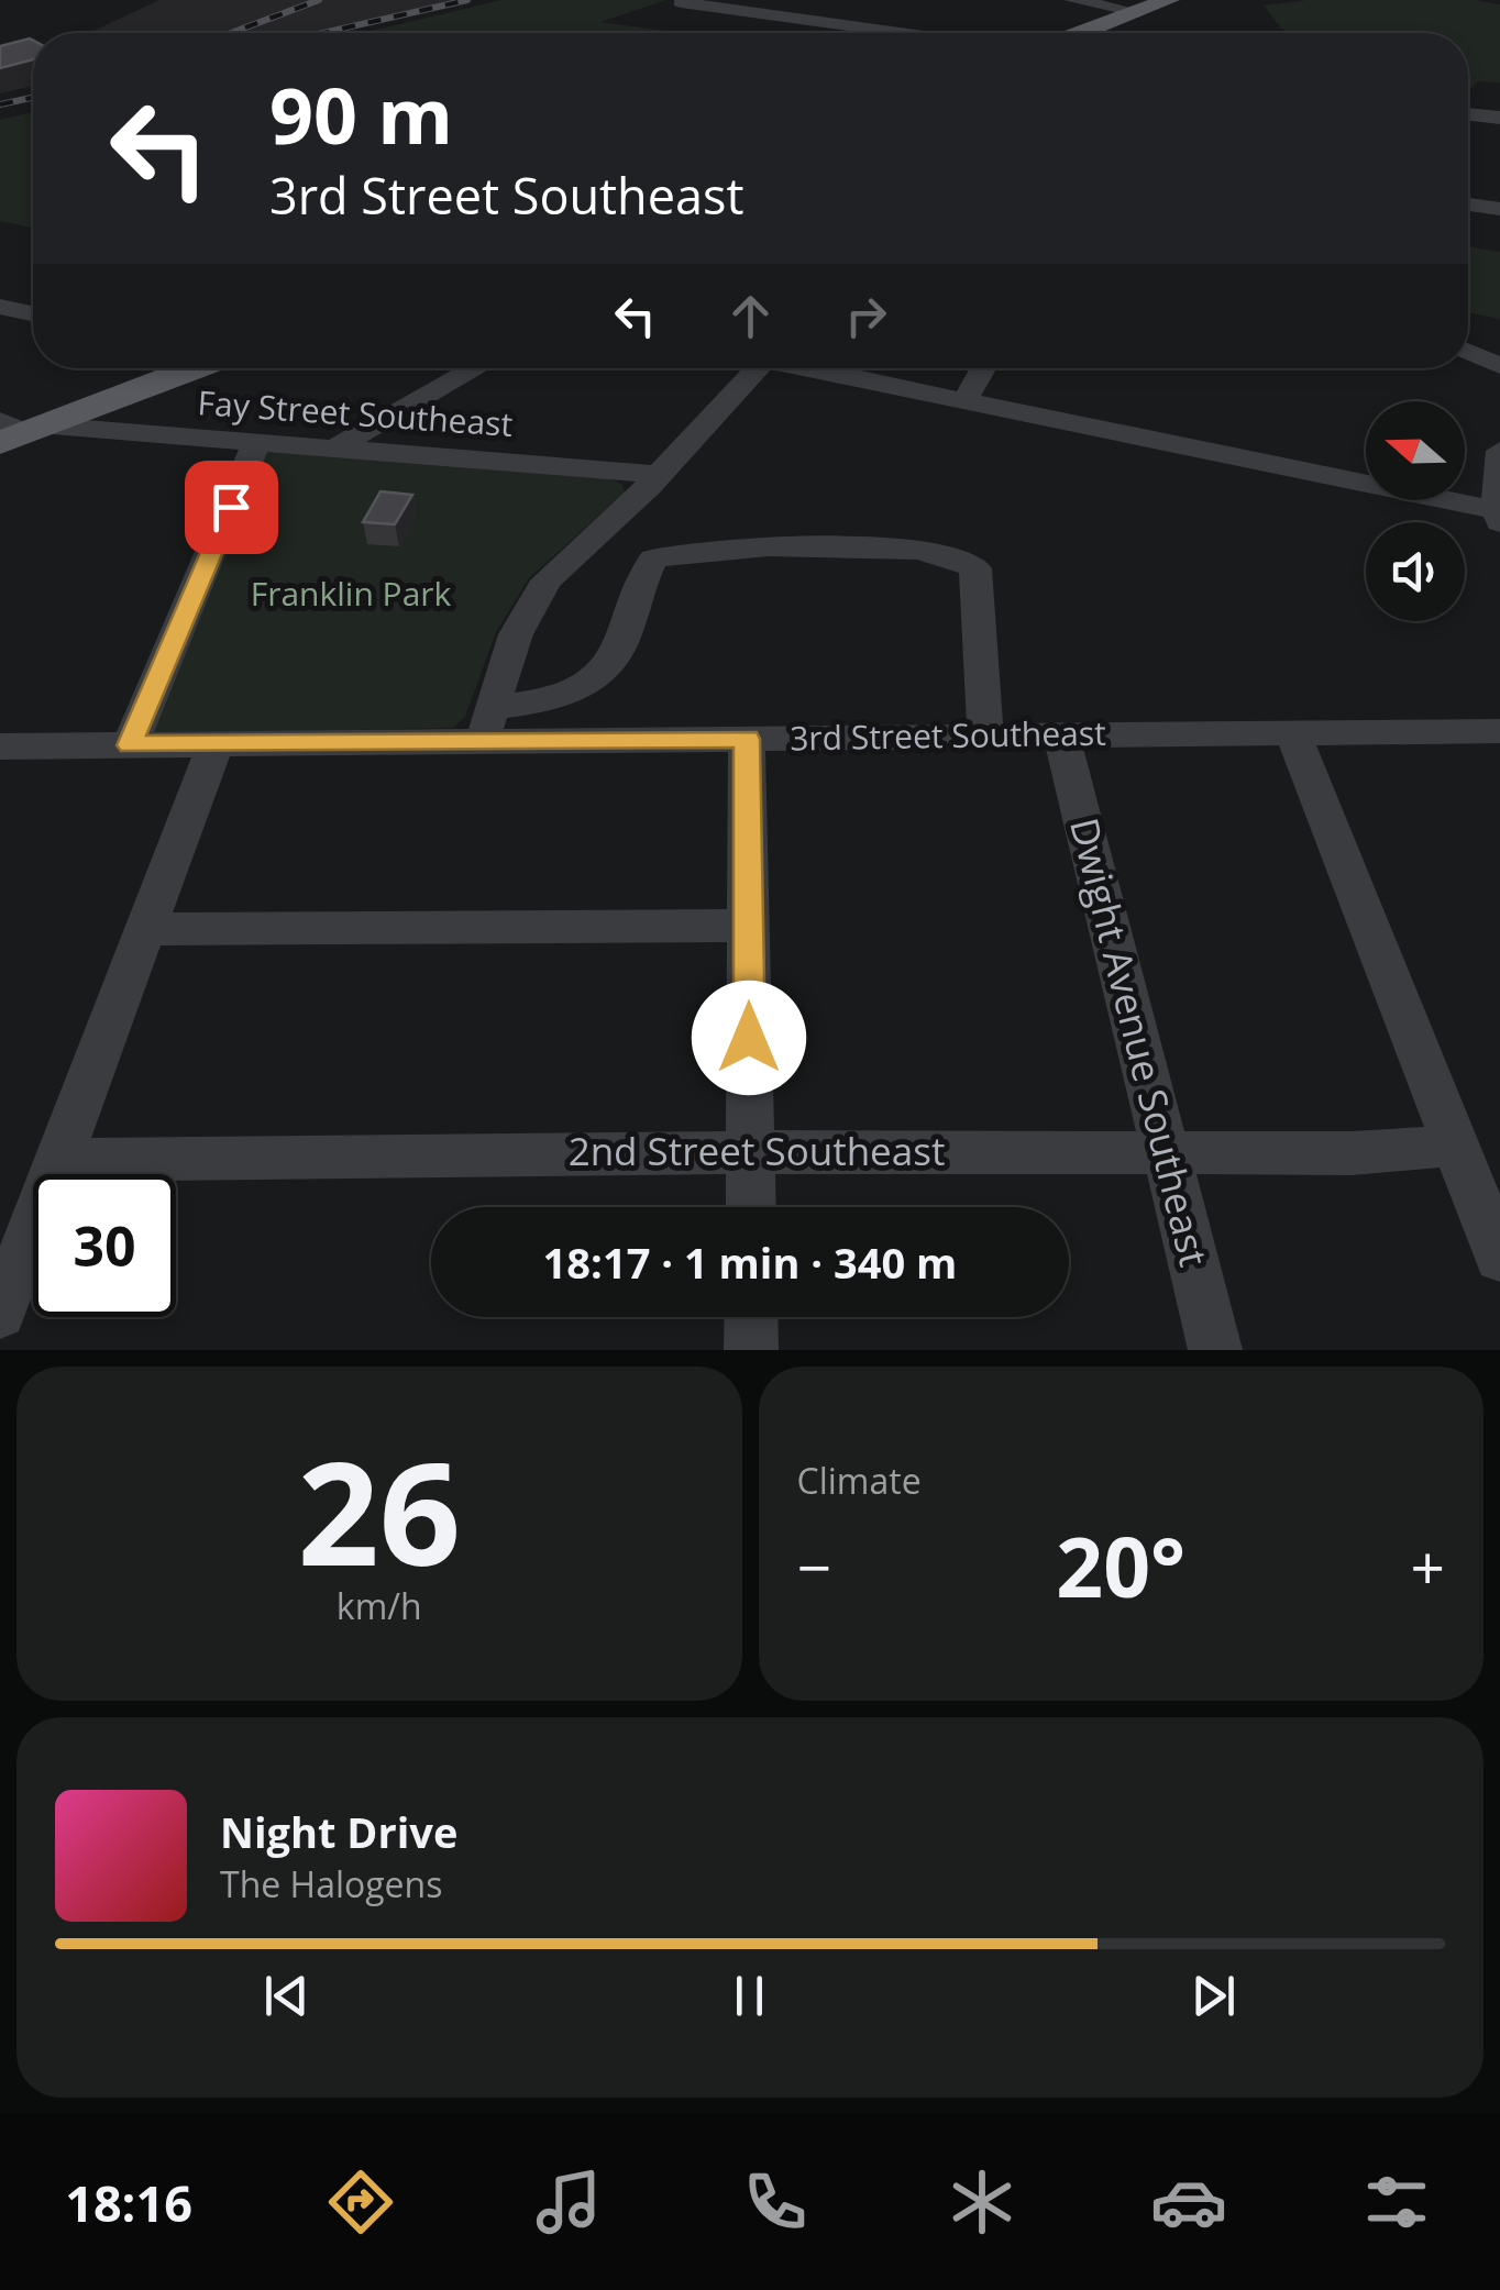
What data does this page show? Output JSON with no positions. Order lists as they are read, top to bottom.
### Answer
{
  "streets": {
    "street": [
      "Fay Street Southeast",
      "3rd Street Southeast",
      "Dwight Avenue Southeast",
      "2nd Street Southeast"
    ]
  },
  "crossings": [
    ["3rd Street Southeast", "Dwight Avenue Southeast"],
    ["Dwight Avenue Southeast", "2nd Street Southeast"]
  ],
  "parks": ["Franklin Park"],
  "north": "left",
  "page": {
    "turn": ["90 m", "3rd Street Southeast"],
    "limit": "30",
    "trip": "18:17 · 1 min · 340 m",
    "tile": [
      ["26", "km/h"],
      "Climate"
    ],
    "heat": ["−", "20°", "+"],
    "song": ["Night Drive", "The Halogens"],
    "tabs": "18:16"
  }
}
